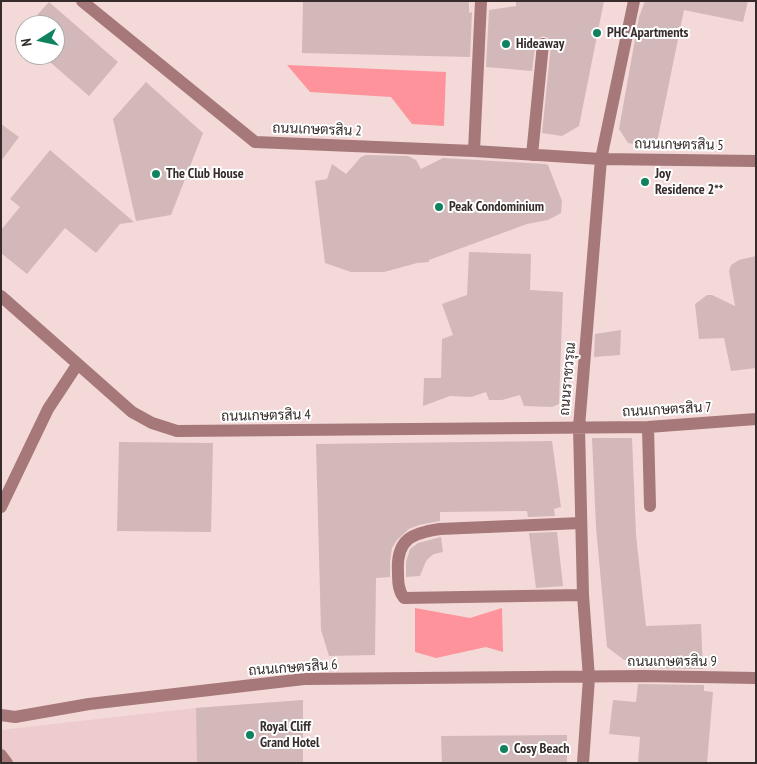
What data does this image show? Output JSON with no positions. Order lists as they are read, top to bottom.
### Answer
{
  "streets": {
    "street": [
      "ถนนเกษตรสิน 2",
      "ถนนเกษตรสิน 5",
      "ถนนราชวรุณ",
      "ถนนเกษตรสิน 7",
      "ถนนเกษตรสิน 4",
      "ถนนเกษตรสิน 9",
      "ถนนเกษตรสิน 6"
    ]
  },
  "crossings": [
    ["ถนนเกษตรสิน 2", "ถนนเกษตรสิน 5"],
    ["ถนนเกษตรสิน 2", "ถนนราชวรุณ"],
    ["ถนนเกษตรสิน 5", "ถนนราชวรุณ"],
    ["ถนนราชวรุณ", "ถนนเกษตรสิน 7"],
    ["ถนนราชวรุณ", "ถนนเกษตรสิน 4"],
    ["ถนนราชวรุณ", "ถนนเกษตรสิน 9"],
    ["ถนนราชวรุณ", "ถนนเกษตรสิน 6"],
    ["ถนนเกษตรสิน 7", "ถนนเกษตรสิน 4"],
    ["ถนนเกษตรสิน 9", "ถนนเกษตรสิน 6"]
  ],
  "places": [
    "PHC Apartments",
    "Hideaway",
    "The Club House",
    "Joy Residence 2**",
    "Peak Condominium",
    "Royal Cliff Grand Hotel",
    "Cosy Beach"
  ],
  "north": "left"
}
